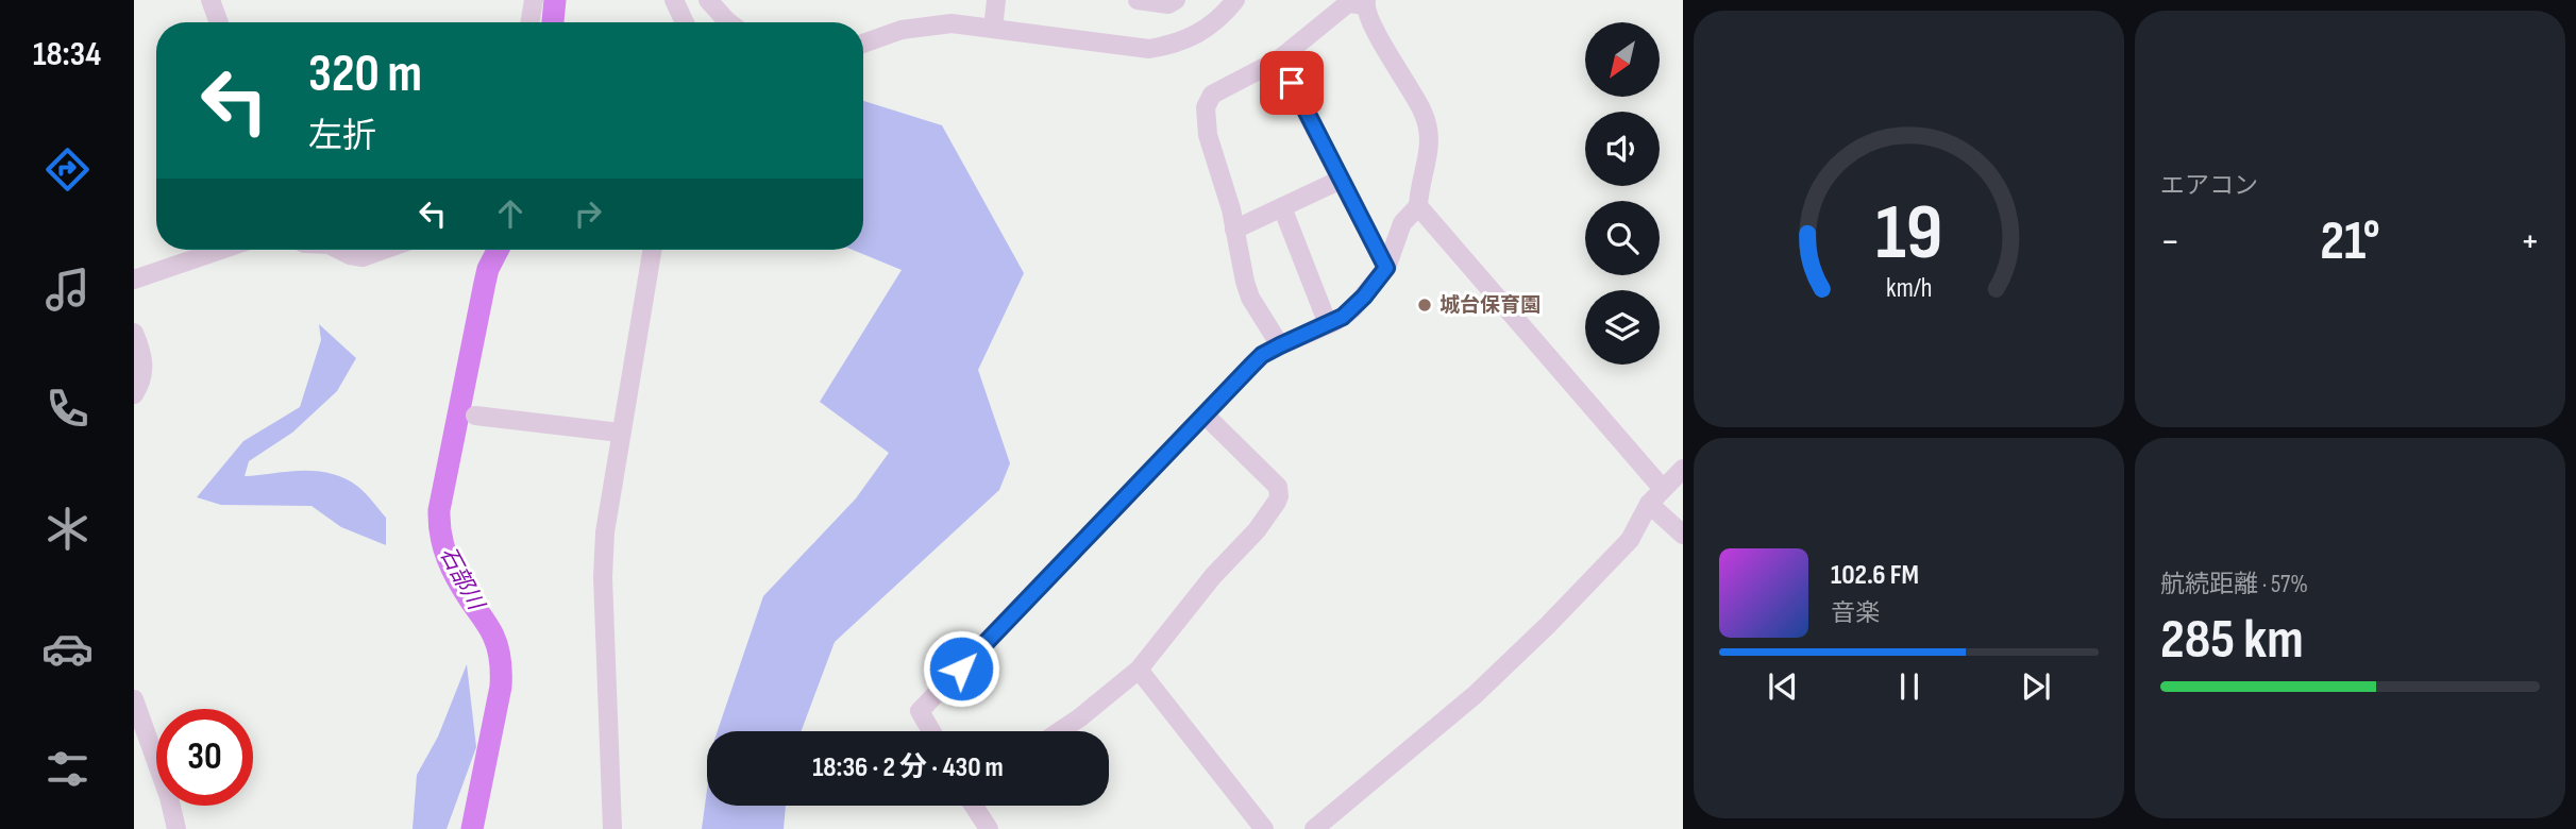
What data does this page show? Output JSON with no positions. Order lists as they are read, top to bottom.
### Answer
{
  "water": ["石部川"],
  "places": ["城台保育園"],
  "north": "bottom left",
  "page": {
    "tabs": "18:34",
    "tile": [
      "エアコン",
      ["航続距離 · 57%", "285 km"]
    ],
    "turn": ["320 m", "左折"],
    "heat": ["−", "21°", "+"],
    "song": ["102.6 FM", "音楽"],
    "limit": "30",
    "trip": "18:36 · 2 分 · 430 m",
    "gauge": ["19", "km/h"]
  }
}
